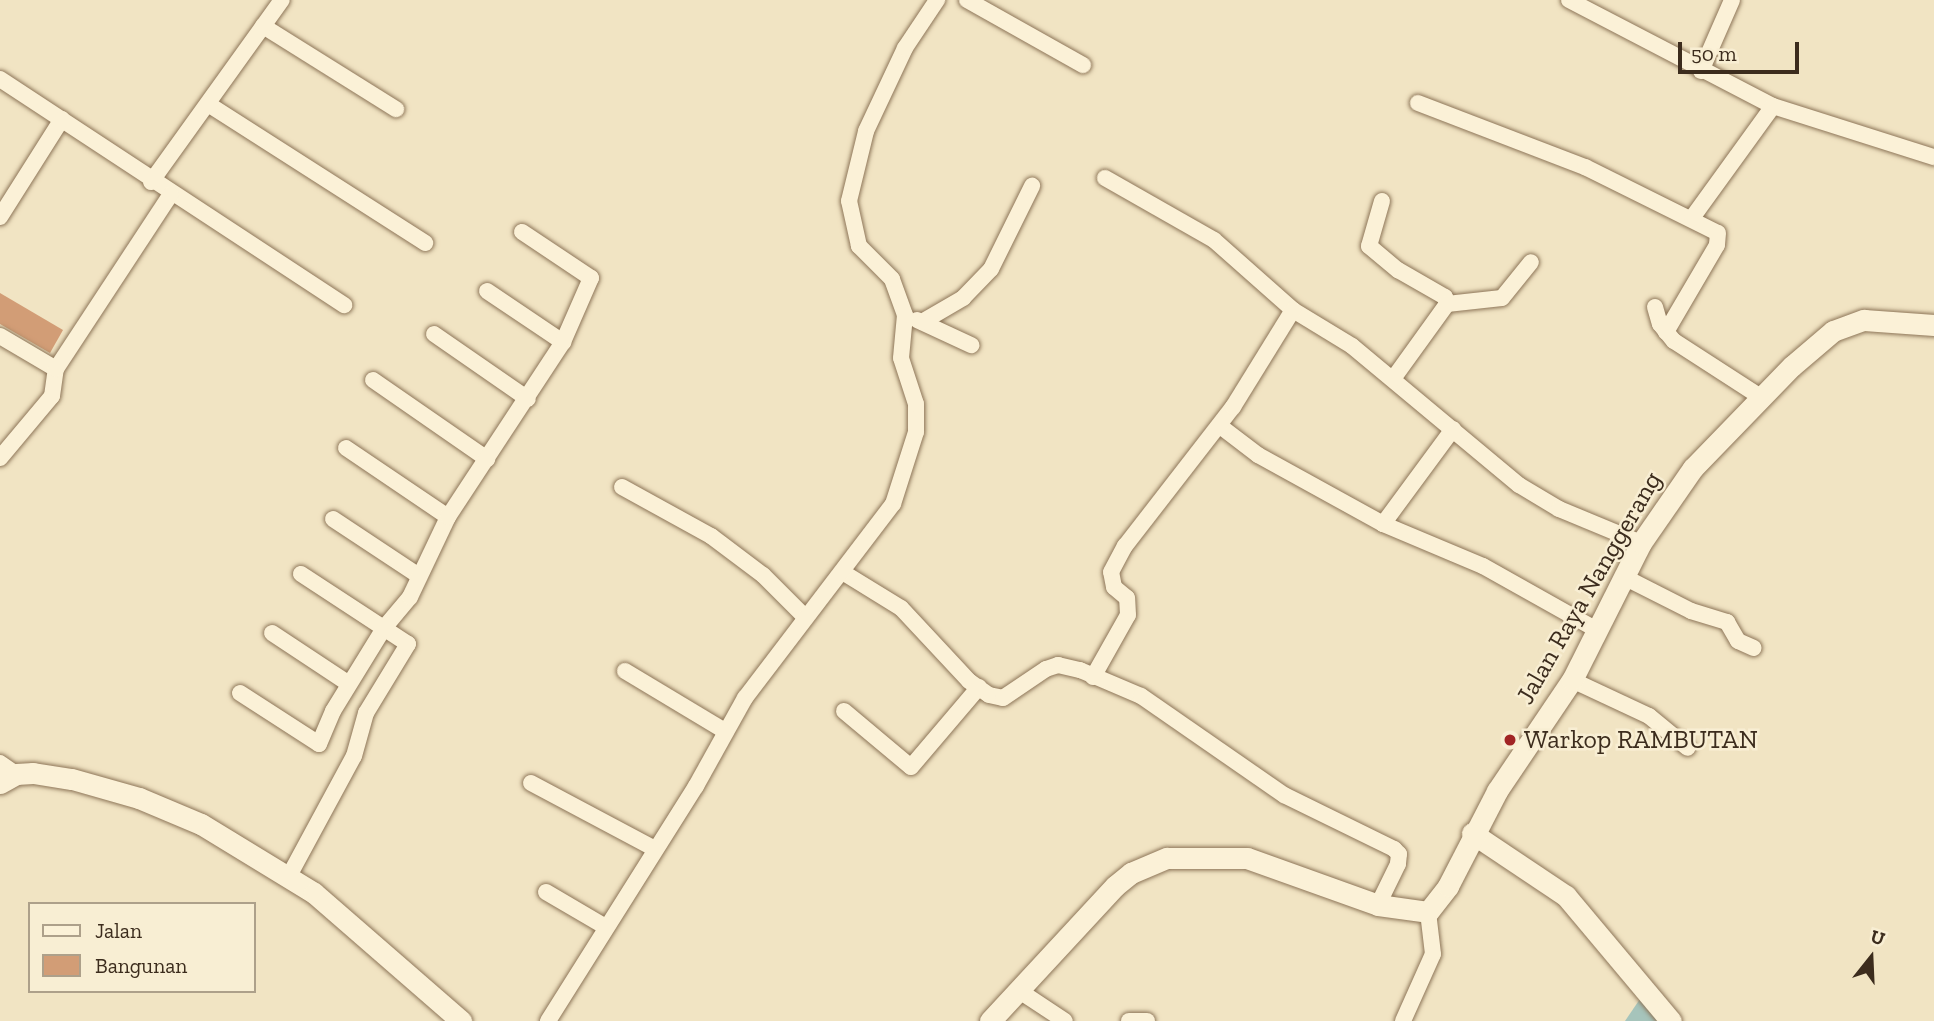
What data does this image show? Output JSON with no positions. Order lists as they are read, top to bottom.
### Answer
{
  "streets": {
    "street": ["Jalan Raya Nanggerang"]
  },
  "places": ["Warkop RAMBUTAN"],
  "legend": ["Jalan", "Bangunan"],
  "scale_bar": "50 m",
  "north": "top"
}
